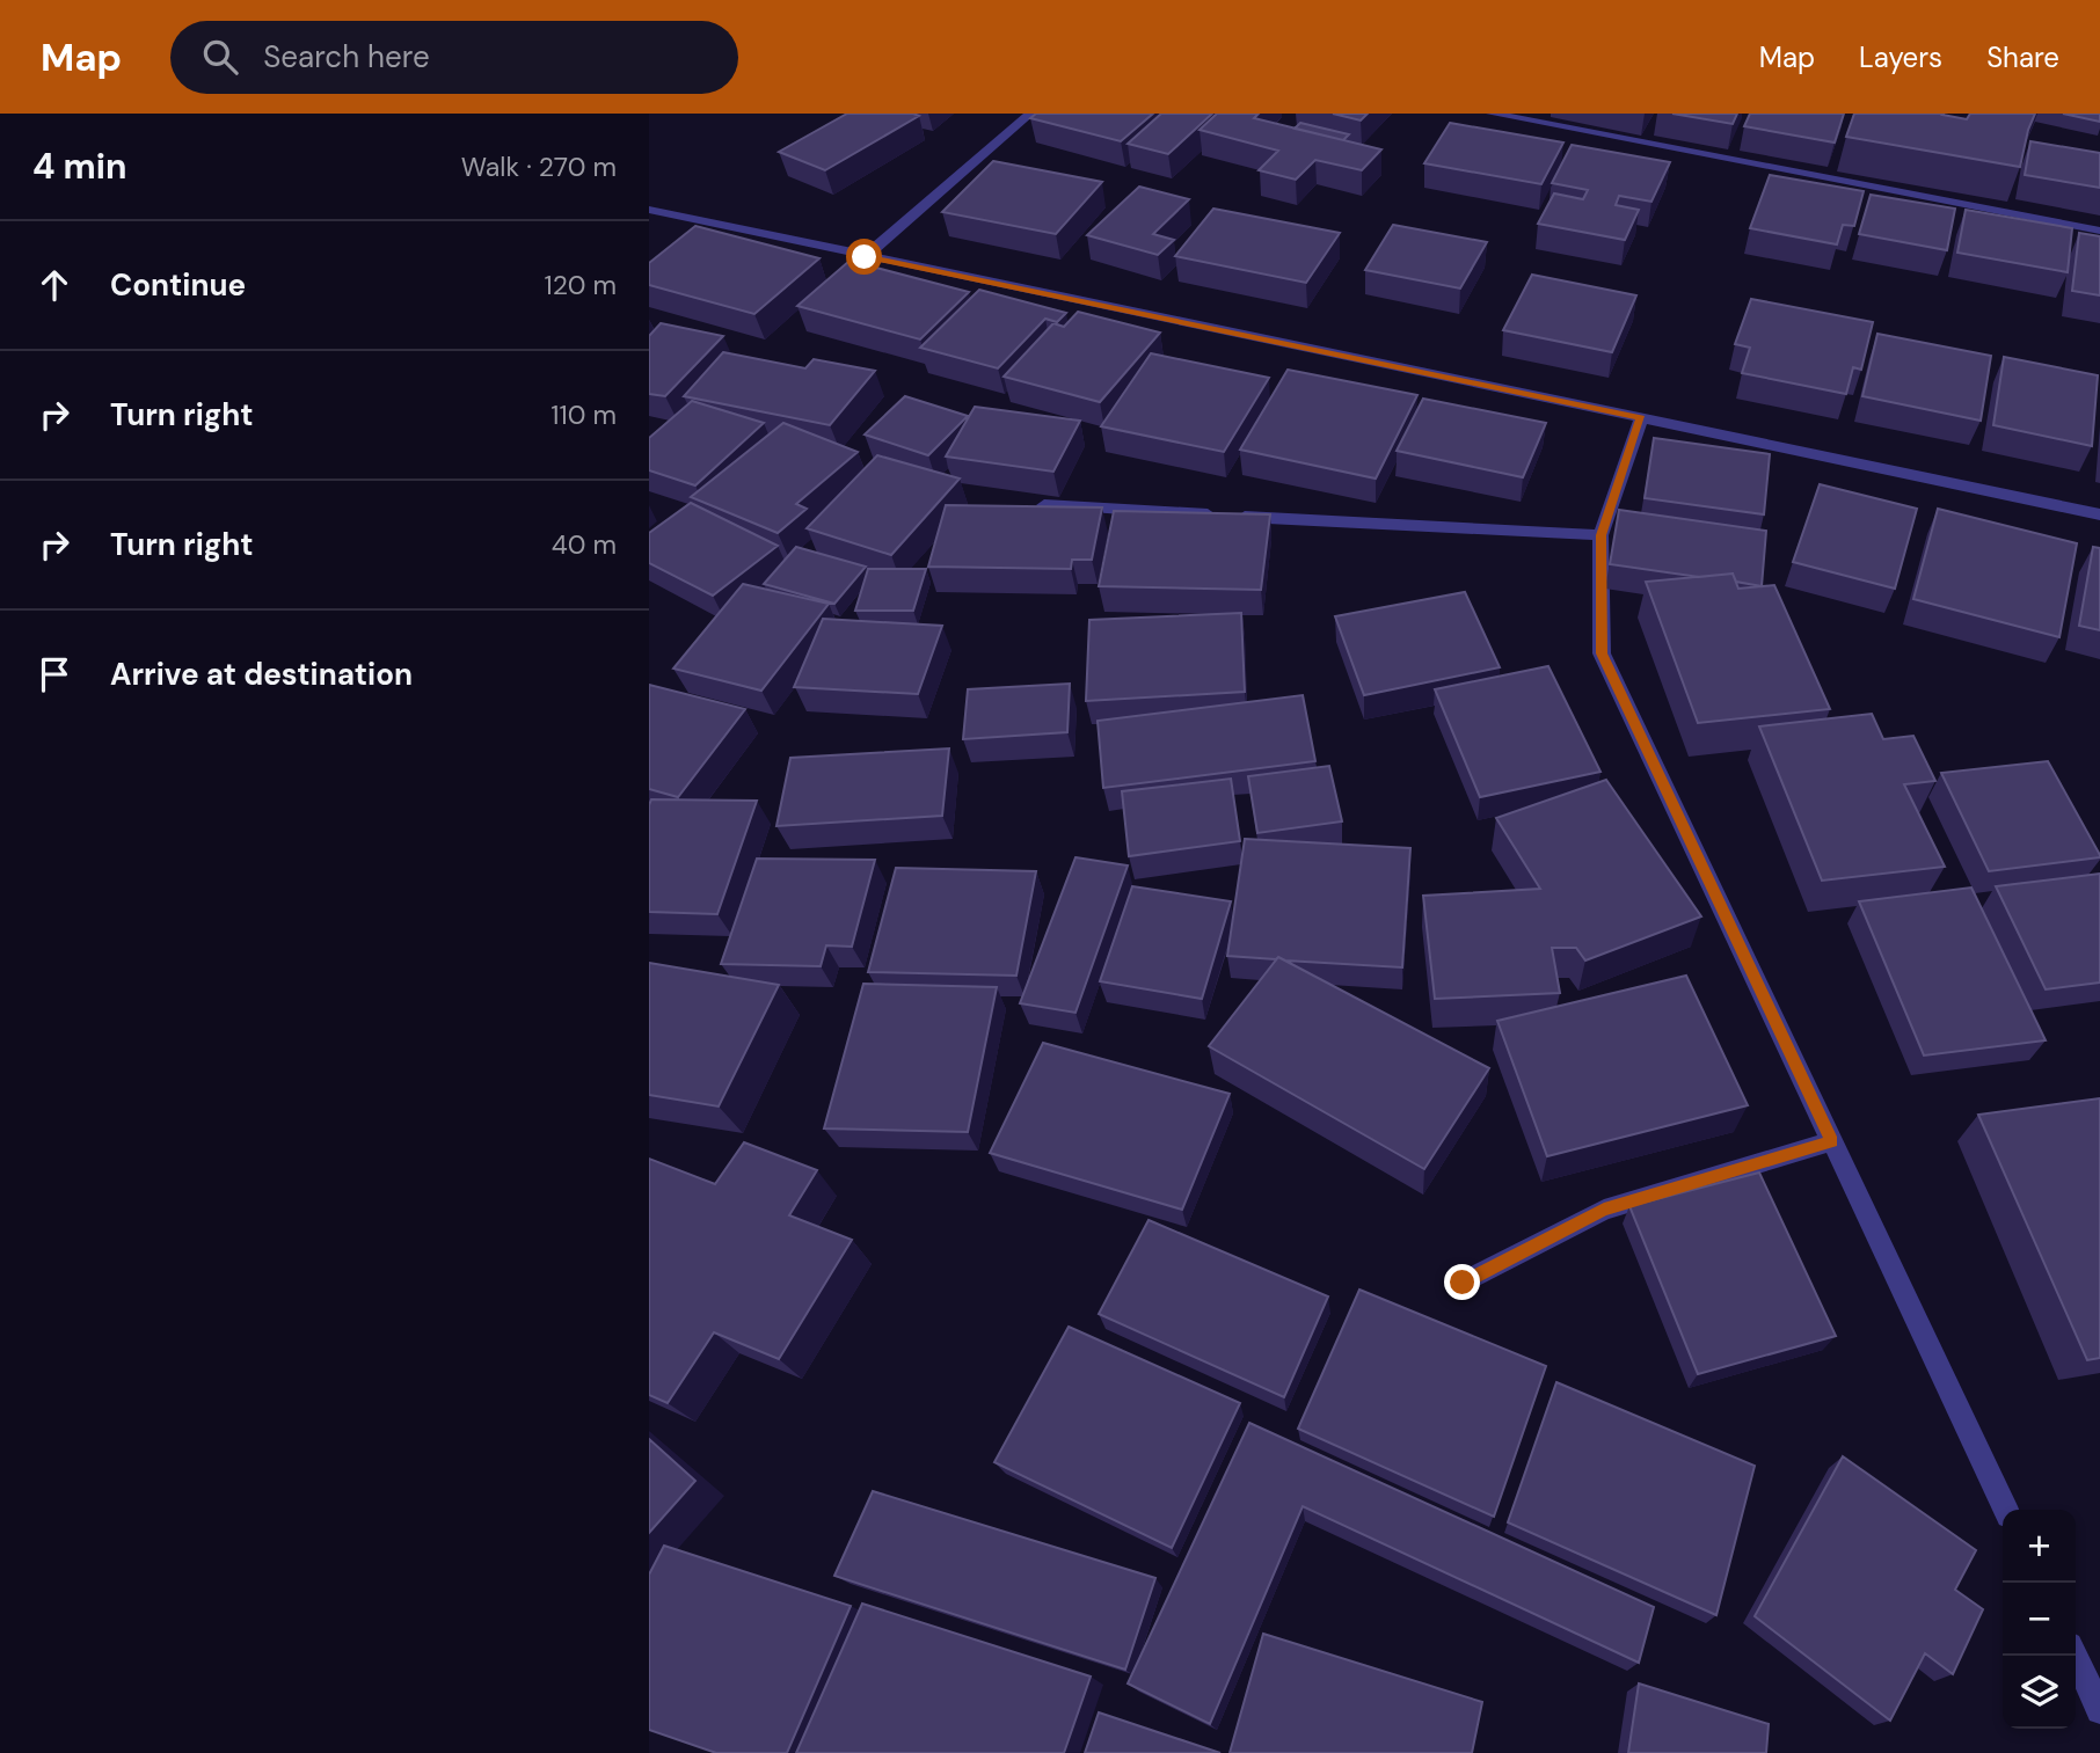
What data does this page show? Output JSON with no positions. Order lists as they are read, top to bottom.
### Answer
{
  "page": {
    "header": "Map",
    "search": "Search here",
    "nav": ["Map", "Layers", "Share"],
    "heading": ["4 min", "Walk · 270 m"],
    "list": [
      ["Continue", "120 m"],
      ["Turn right", "110 m"],
      ["Turn right", "40 m"],
      "Arrive at destination"
    ],
    "map_buttons": ["+", "−"]
  }
}
